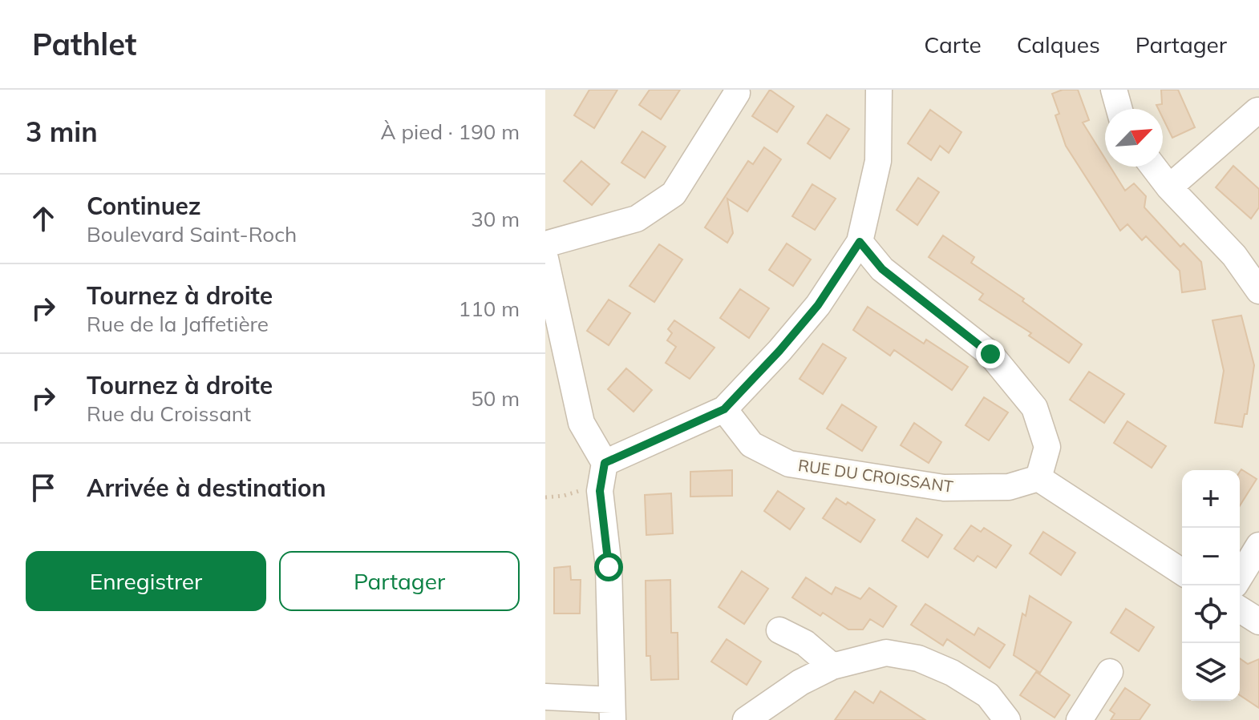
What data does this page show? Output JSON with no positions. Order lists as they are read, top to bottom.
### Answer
{
  "streets": {
    "street": ["RUE DU CROISSANT"]
  },
  "north": "top right",
  "page": {
    "header": "Pathlet",
    "nav": ["Carte", "Calques", "Partager"],
    "heading": ["3 min", "À pied · 190 m"],
    "list": [
      ["Continuez", "Boulevard Saint-Roch", "30 m"],
      ["Tournez à droite", "Rue de la Jaffetière", "110 m"],
      ["Tournez à droite", "Rue du Croissant", "50 m"],
      "Arrivée à destination"
    ],
    "map_buttons": ["+", "−"],
    "buttons": ["Enregistrer", "Partager"]
  }
}
